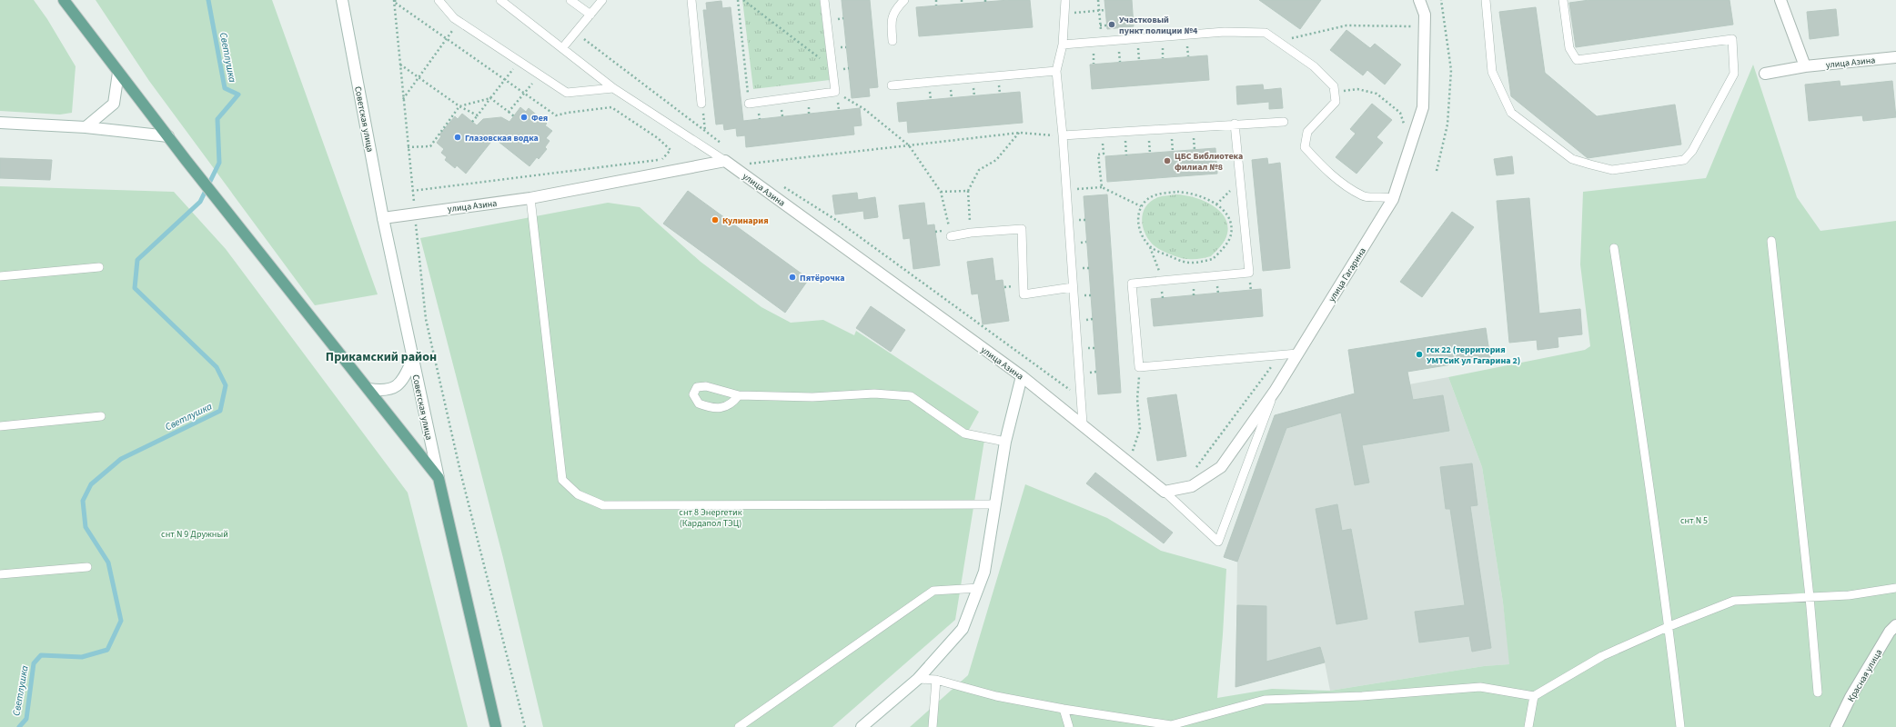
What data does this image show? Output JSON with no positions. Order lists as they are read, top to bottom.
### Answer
{
  "streets": {
    "main road": ["Советская улица"],
    "street": ["улица Азина", "улица Гагарина", "Красная улица"]
  },
  "crossings": [
    ["улица Азина", "Советская улица"],
    ["улица Азина", "улица Гагарина"]
  ],
  "districts": ["Прикамский район"],
  "water": ["Светлушка"],
  "parks": ["снт 8 Энергетик (Кардапол ТЭЦ)", "снт N 5", "снт N 9 Дружный"],
  "places": [
    "Участковый пункт полиции №4",
    "Фея",
    "Глазовская водка",
    "ЦБС Библиотека филиал №8",
    "Кулинария",
    "Пятёрочка",
    "гск 22 (территория УМТСиК ул Гагарина 2)"
  ]
}
